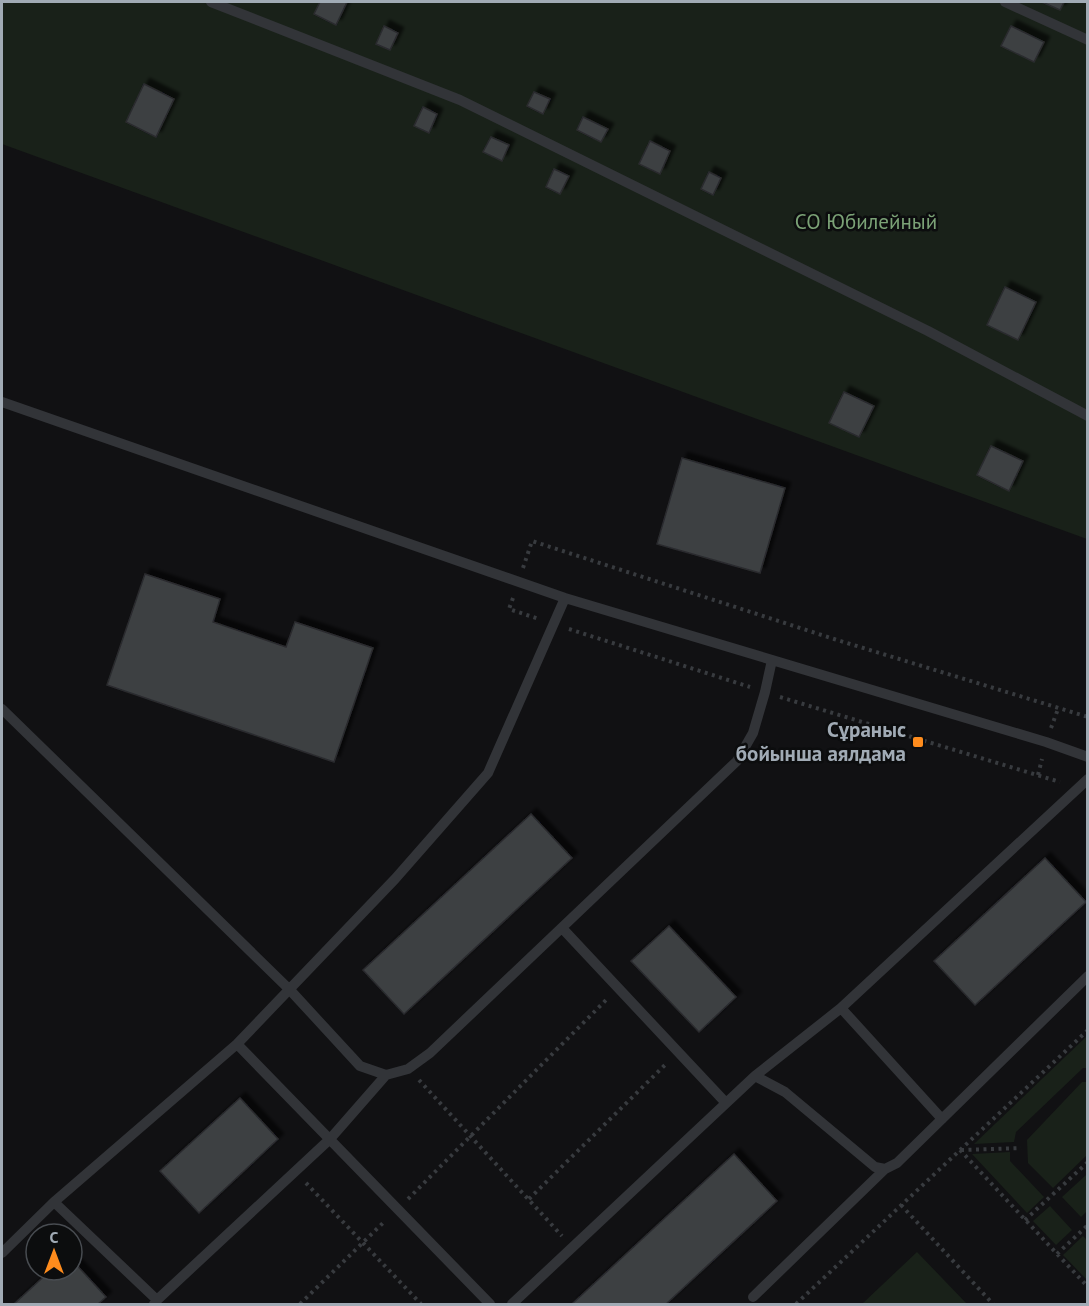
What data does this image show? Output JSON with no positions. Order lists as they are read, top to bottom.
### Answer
{
  "parks": ["СО Юбилейный"],
  "places": {
    "transit": ["Сұраныс бойынша аялдама"]
  },
  "north": "top"
}
